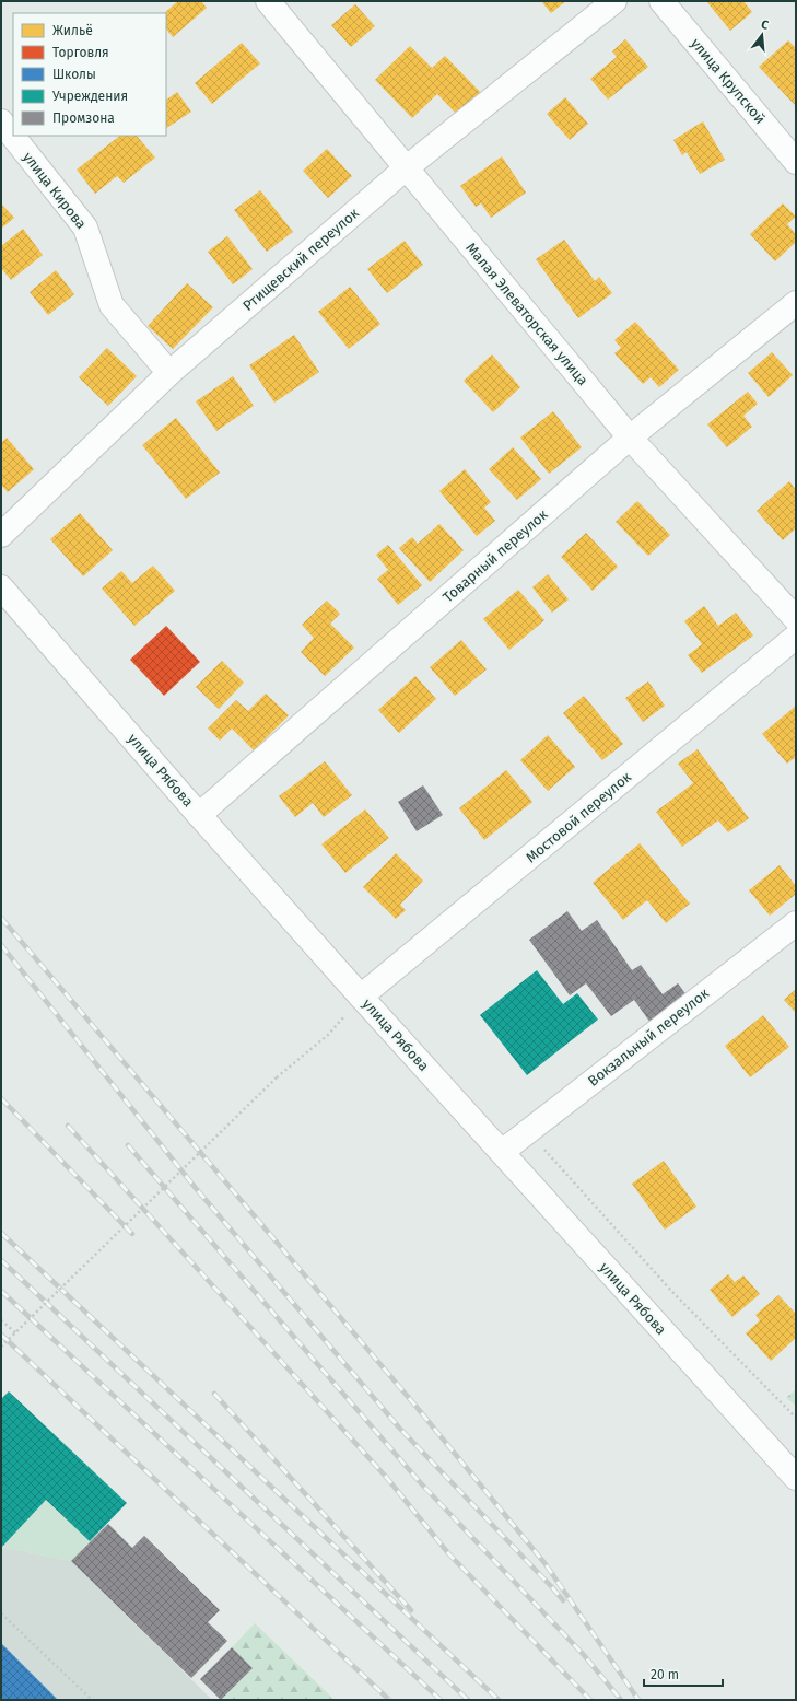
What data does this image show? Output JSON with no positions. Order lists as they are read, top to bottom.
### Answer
{
  "streets": {
    "street": [
      "улица Крупской",
      "улица Кирова",
      "Ртищевский переулок",
      "Малая Элеваторская улица",
      "Товарный переулок",
      "улица Рябова",
      "Мостовой переулок",
      "Вокзальный переулок"
    ]
  },
  "crossings": [
    ["улица Кирова", "Ртищевский переулок"],
    ["Ртищевский переулок", "Малая Элеваторская улица"],
    ["Малая Элеваторская улица", "Товарный переулок"],
    ["Товарный переулок", "улица Рябова"],
    ["улица Рябова", "Мостовой переулок"],
    ["улица Рябова", "Вокзальный переулок"]
  ],
  "legend": [
    "Жильё",
    "Торговля",
    "Школы",
    "Учреждения",
    "Промзона"
  ],
  "scale_bar": "20 m",
  "north": "top"
}
